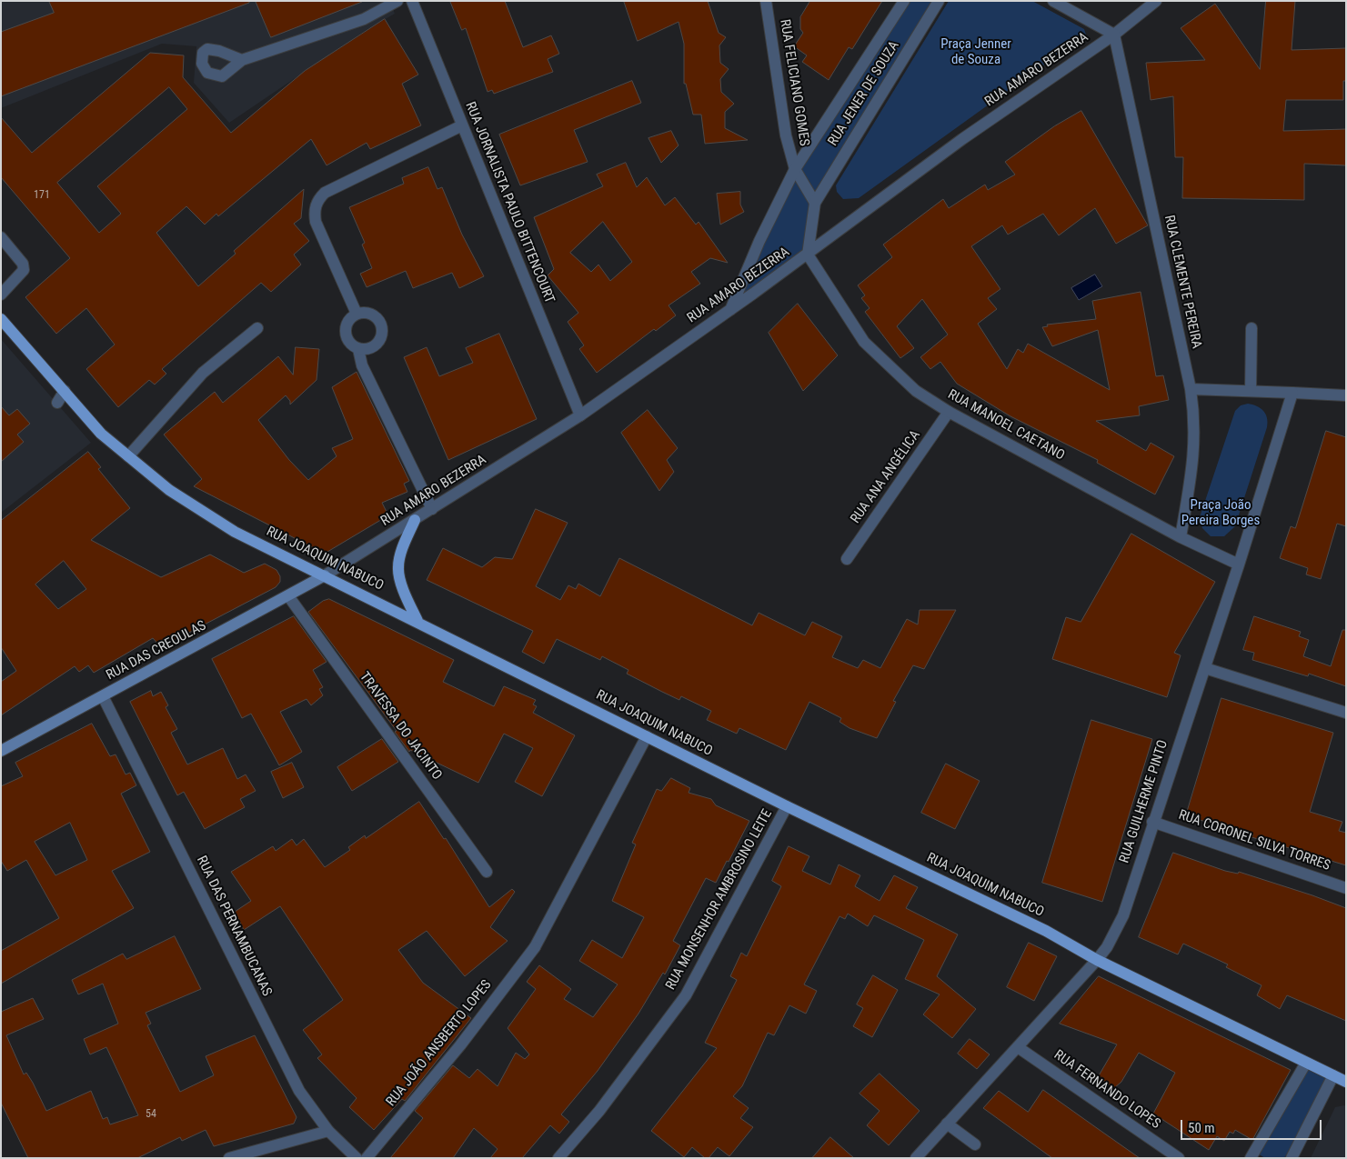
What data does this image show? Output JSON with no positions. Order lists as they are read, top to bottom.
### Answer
{
  "streets": {
    "main road": ["RUA JOAQUIM NABUCO", "RUA DAS CREOULAS"],
    "street": [
      "RUA AMARO BEZERRA",
      "RUA FELICIANO GOMES",
      "RUA JENER DE SOUZA",
      "RUA JORNALISTA PAULO BITTENCOURT",
      "RUA CLEMENTE PEREIRA",
      "RUA MANOEL CAETANO",
      "RUA ANA ANGÉLICA",
      "TRAVESSA DO JACINTO",
      "RUA GUILHERME PINTO",
      "RUA CORONEL SILVA TORRES",
      "RUA MONSENHOR AMBROSINO LEITE",
      "RUA DAS PERNAMBUCANAS",
      "RUA JOÃO ANSBERTO LOPES",
      "RUA FERNANDO LOPES"
    ]
  },
  "crossings": [
    ["RUA AMARO BEZERRA", "RUA JENER DE SOUZA"],
    ["RUA AMARO BEZERRA", "RUA JORNALISTA PAULO BITTENCOURT"],
    ["RUA AMARO BEZERRA", "RUA CLEMENTE PEREIRA"],
    ["RUA AMARO BEZERRA", "RUA MANOEL CAETANO"],
    ["RUA AMARO BEZERRA", "RUA JOAQUIM NABUCO"],
    ["RUA AMARO BEZERRA", "RUA DAS CREOULAS"],
    ["RUA FELICIANO GOMES", "RUA JENER DE SOUZA"],
    ["RUA JENER DE SOUZA", "RUA MANOEL CAETANO"],
    ["RUA CLEMENTE PEREIRA", "RUA MANOEL CAETANO"],
    ["RUA MANOEL CAETANO", "RUA ANA ANGÉLICA"],
    ["RUA MANOEL CAETANO", "RUA GUILHERME PINTO"],
    ["RUA JOAQUIM NABUCO", "RUA DAS CREOULAS"],
    ["RUA JOAQUIM NABUCO", "RUA GUILHERME PINTO"],
    ["RUA JOAQUIM NABUCO", "RUA MONSENHOR AMBROSINO LEITE"],
    ["RUA JOAQUIM NABUCO", "RUA JOÃO ANSBERTO LOPES"],
    ["RUA DAS CREOULAS", "TRAVESSA DO JACINTO"],
    ["RUA DAS CREOULAS", "RUA DAS PERNAMBUCANAS"],
    ["RUA GUILHERME PINTO", "RUA CORONEL SILVA TORRES"],
    ["RUA GUILHERME PINTO", "RUA FERNANDO LOPES"]
  ],
  "parks": ["Praça Jenner de Souza", "Praça João Pereira Borges"],
  "house_numbers": ["171", "54"],
  "scale_bar": "50 m"
}
